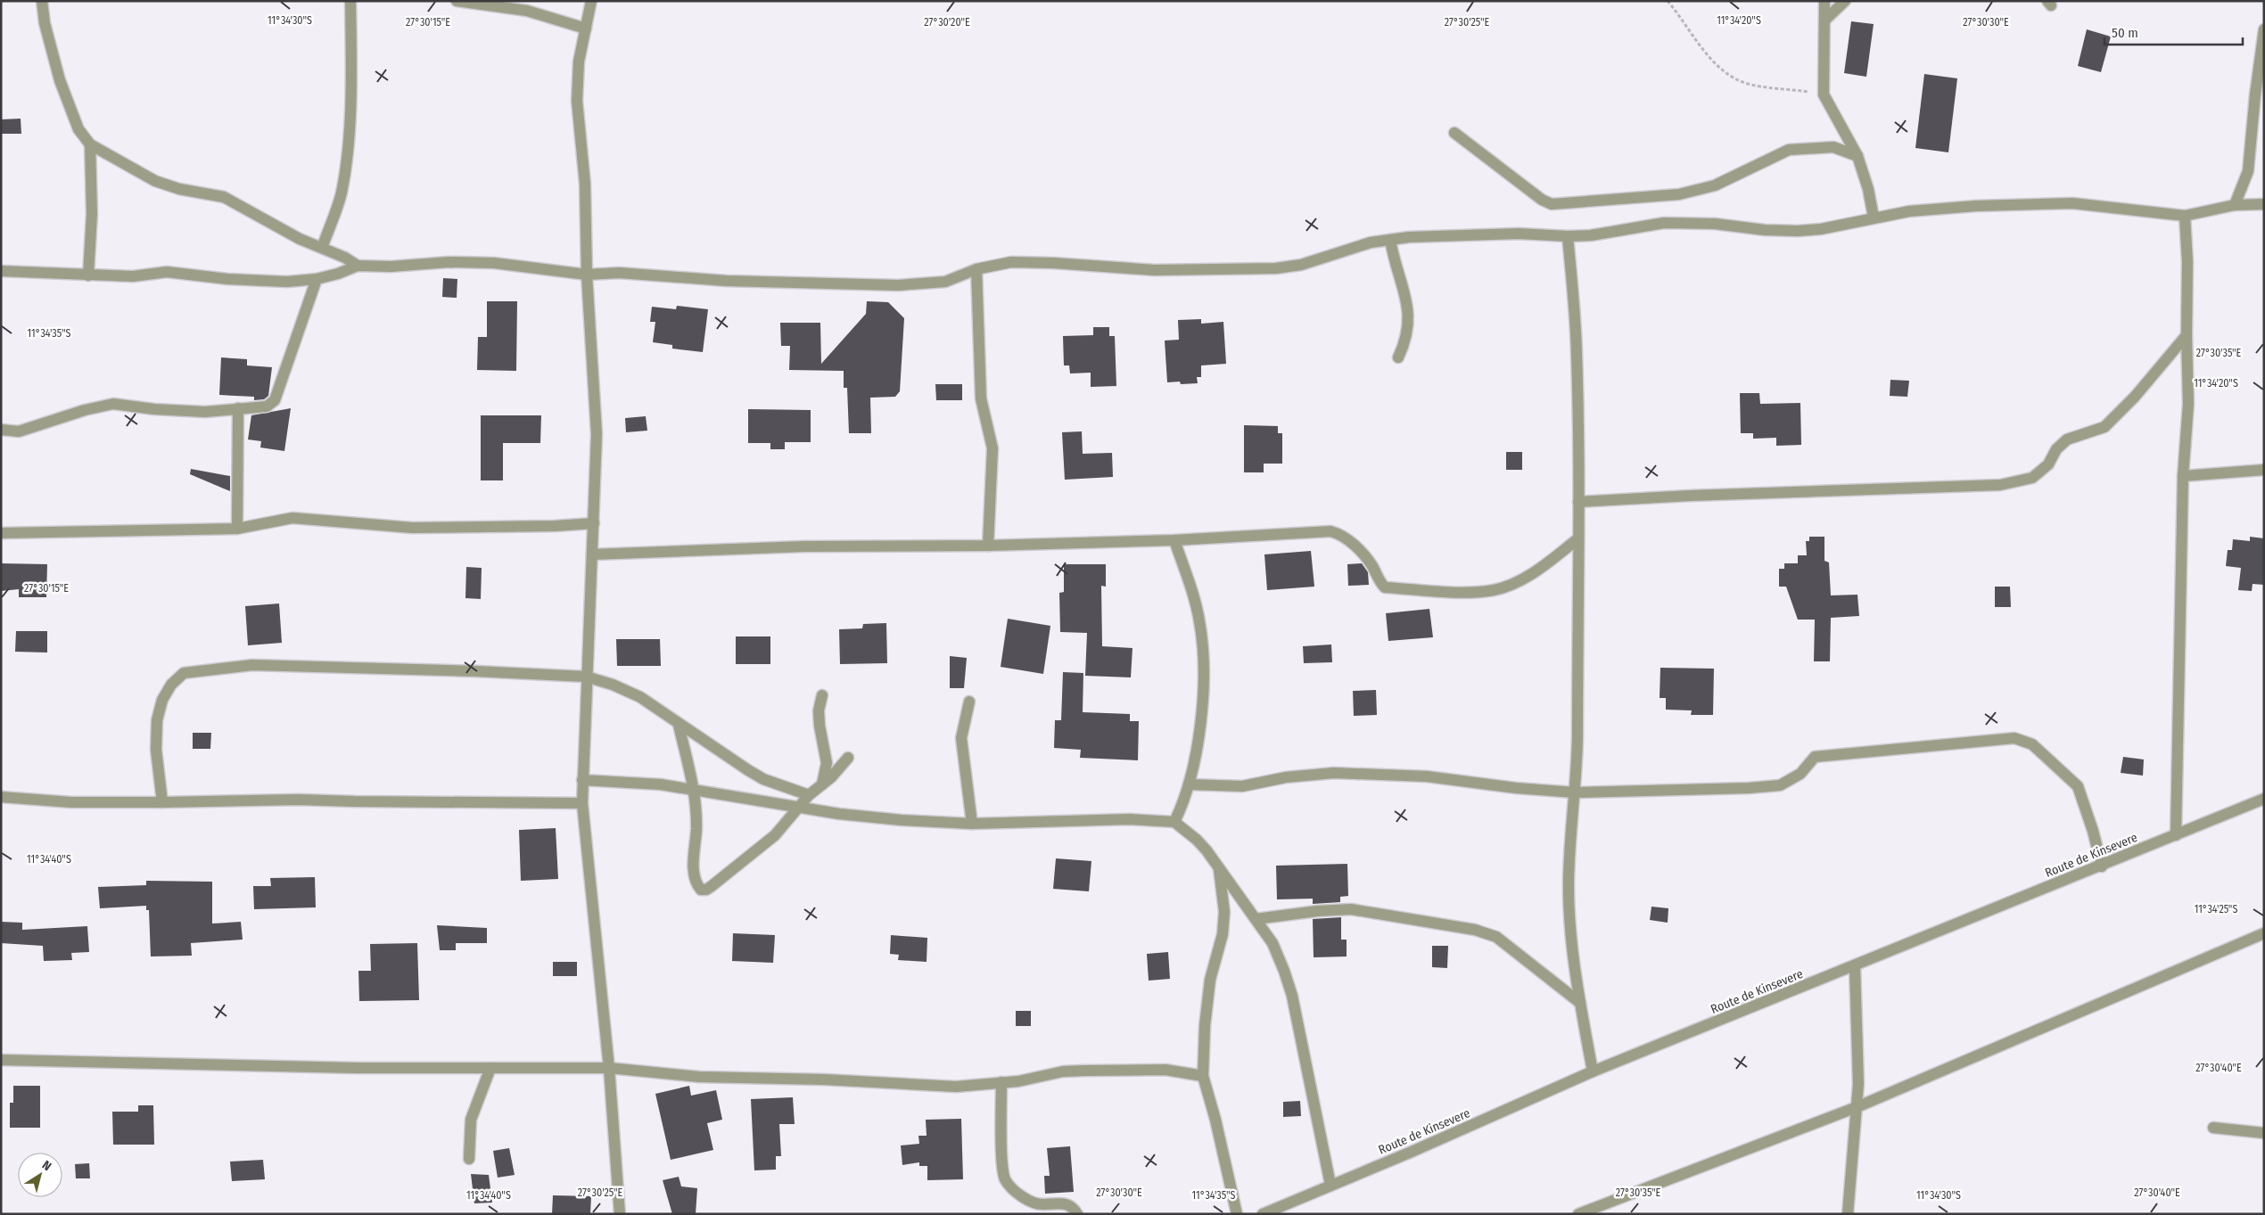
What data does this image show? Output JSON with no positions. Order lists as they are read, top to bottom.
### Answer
{
  "streets": {
    "street": ["Route de Kinsevere"]
  },
  "scale_bar": "50 m",
  "north": "top right",
  "coordinates": [
    "11°34'30\"S",
    "11°34'20\"S",
    "27°30'15\"E",
    "27°30'20\"E",
    "27°30'25\"E",
    "27°30'30\"E",
    "11°34'35\"S",
    "27°30'35\"E",
    "11°34'40\"S",
    "11°34'25\"S",
    "27°30'40\"E"
  ]
}
